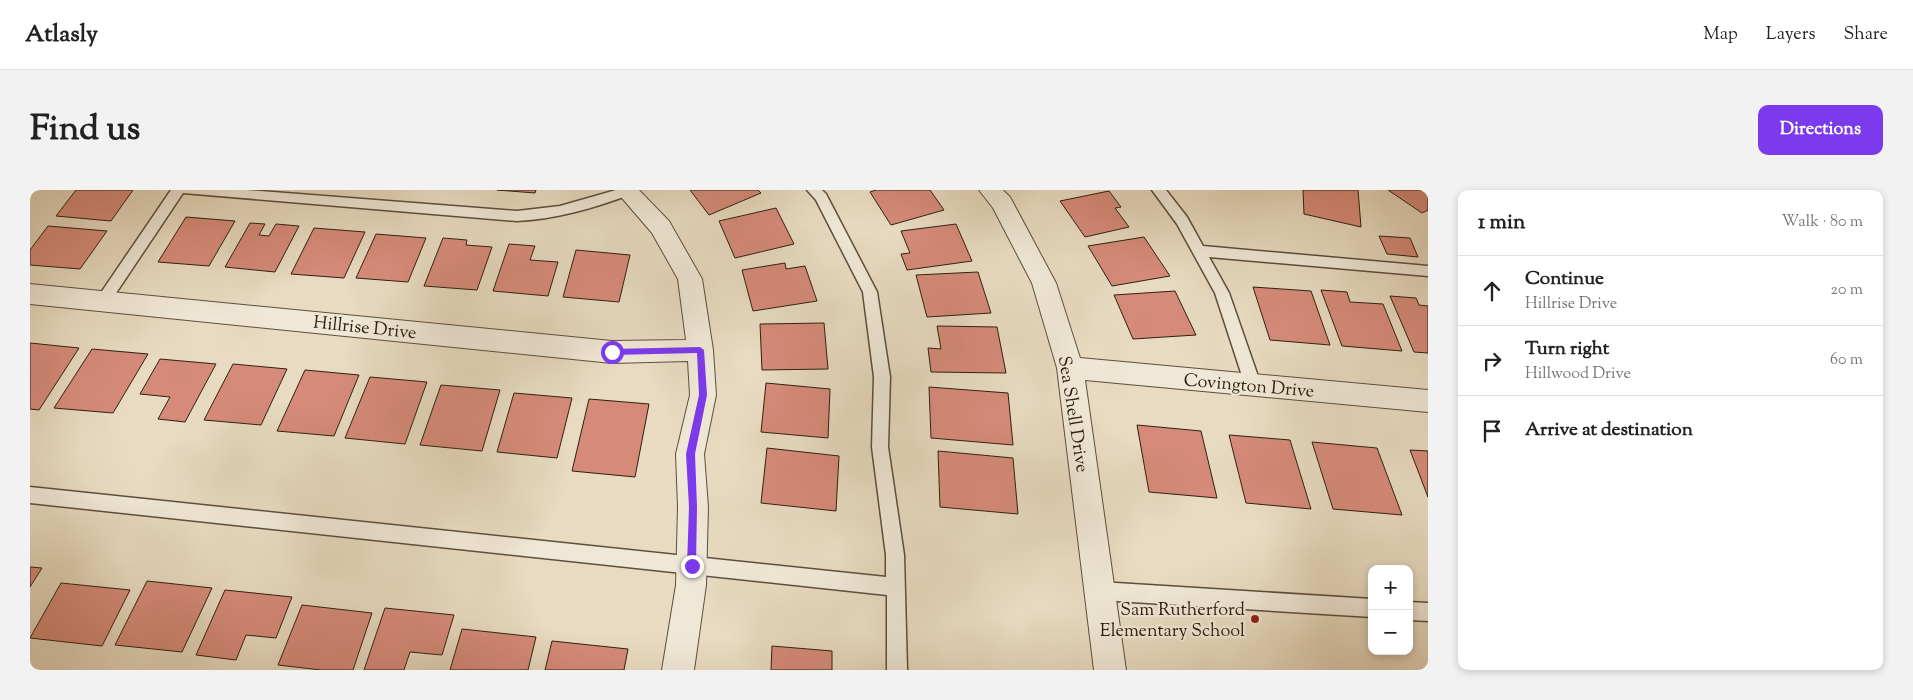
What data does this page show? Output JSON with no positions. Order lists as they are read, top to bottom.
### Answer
{
  "streets": {
    "street": ["Hillrise Drive", "Covington Drive", "Sea Shell Drive"]
  },
  "crossings": [
    ["Covington Drive", "Sea Shell Drive"]
  ],
  "places": ["Sam Rutherford Elementary School"],
  "page": {
    "header": "Atlasly",
    "nav": ["Map", "Layers", "Share"],
    "title": "Find us",
    "buttons": "Directions",
    "heading": ["1 min", "Walk · 80 m"],
    "list": [
      ["Continue", "Hillrise Drive", "20 m"],
      ["Turn right", "Hillwood Drive", "60 m"],
      "Arrive at destination"
    ],
    "map_buttons": ["+", "−"]
  }
}
